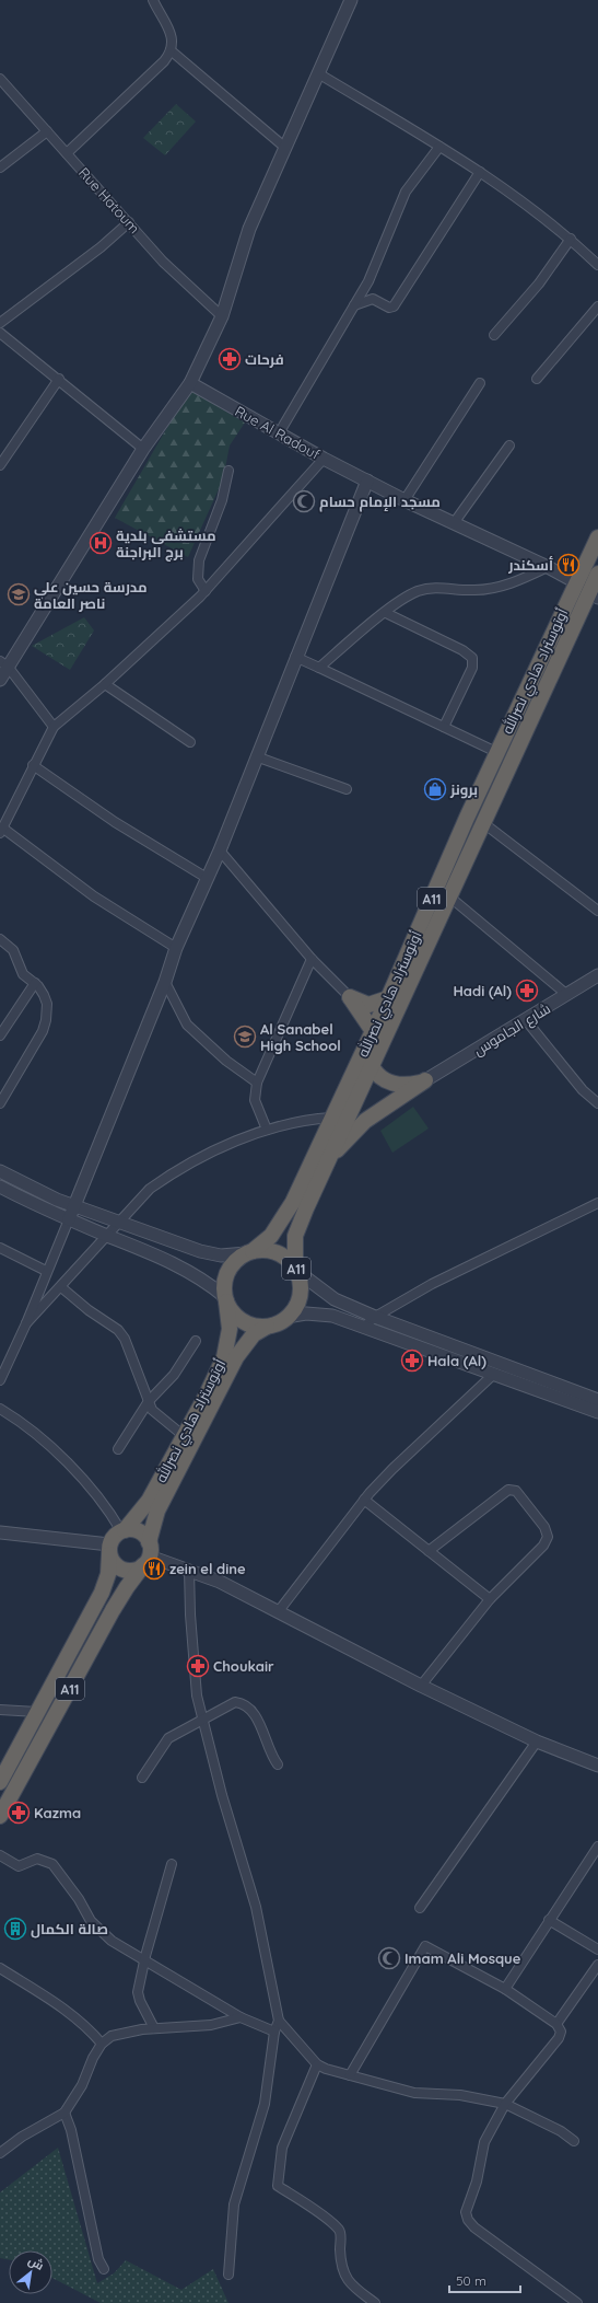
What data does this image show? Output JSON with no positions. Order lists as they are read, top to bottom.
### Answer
{
  "streets": {
    "highway": ["أوتوستراد هادي نصرالله", "A11"],
    "street": ["Rue Hatoum", "Rue Al Radouf", "شارع الجاموس"]
  },
  "crossings": [
    ["Rue Al Radouf", "أوتوستراد هادي نصرالله"],
    ["أوتوستراد هادي نصرالله", "A11"]
  ],
  "places": {
    "pharmacy": [
      "فرحات",
      "Hadi (Al)",
      "Hala (Al)",
      "Choukair",
      "Kazma"
    ],
    "mosque": ["مسجد الإمام حسام", "Imam Ali Mosque"],
    "hospital": ["مستشفی بلدیة برج البراجنة"],
    "restaurant": ["أسكندر", "zein el dine"],
    "school or university": ["مدرسة حسين علي ناصر العامة", "Al Sanabel High School"],
    "shop": ["برونز"],
    "building": ["صالة الكمال"]
  },
  "scale_bar": "50 m",
  "north": "top right"
}
